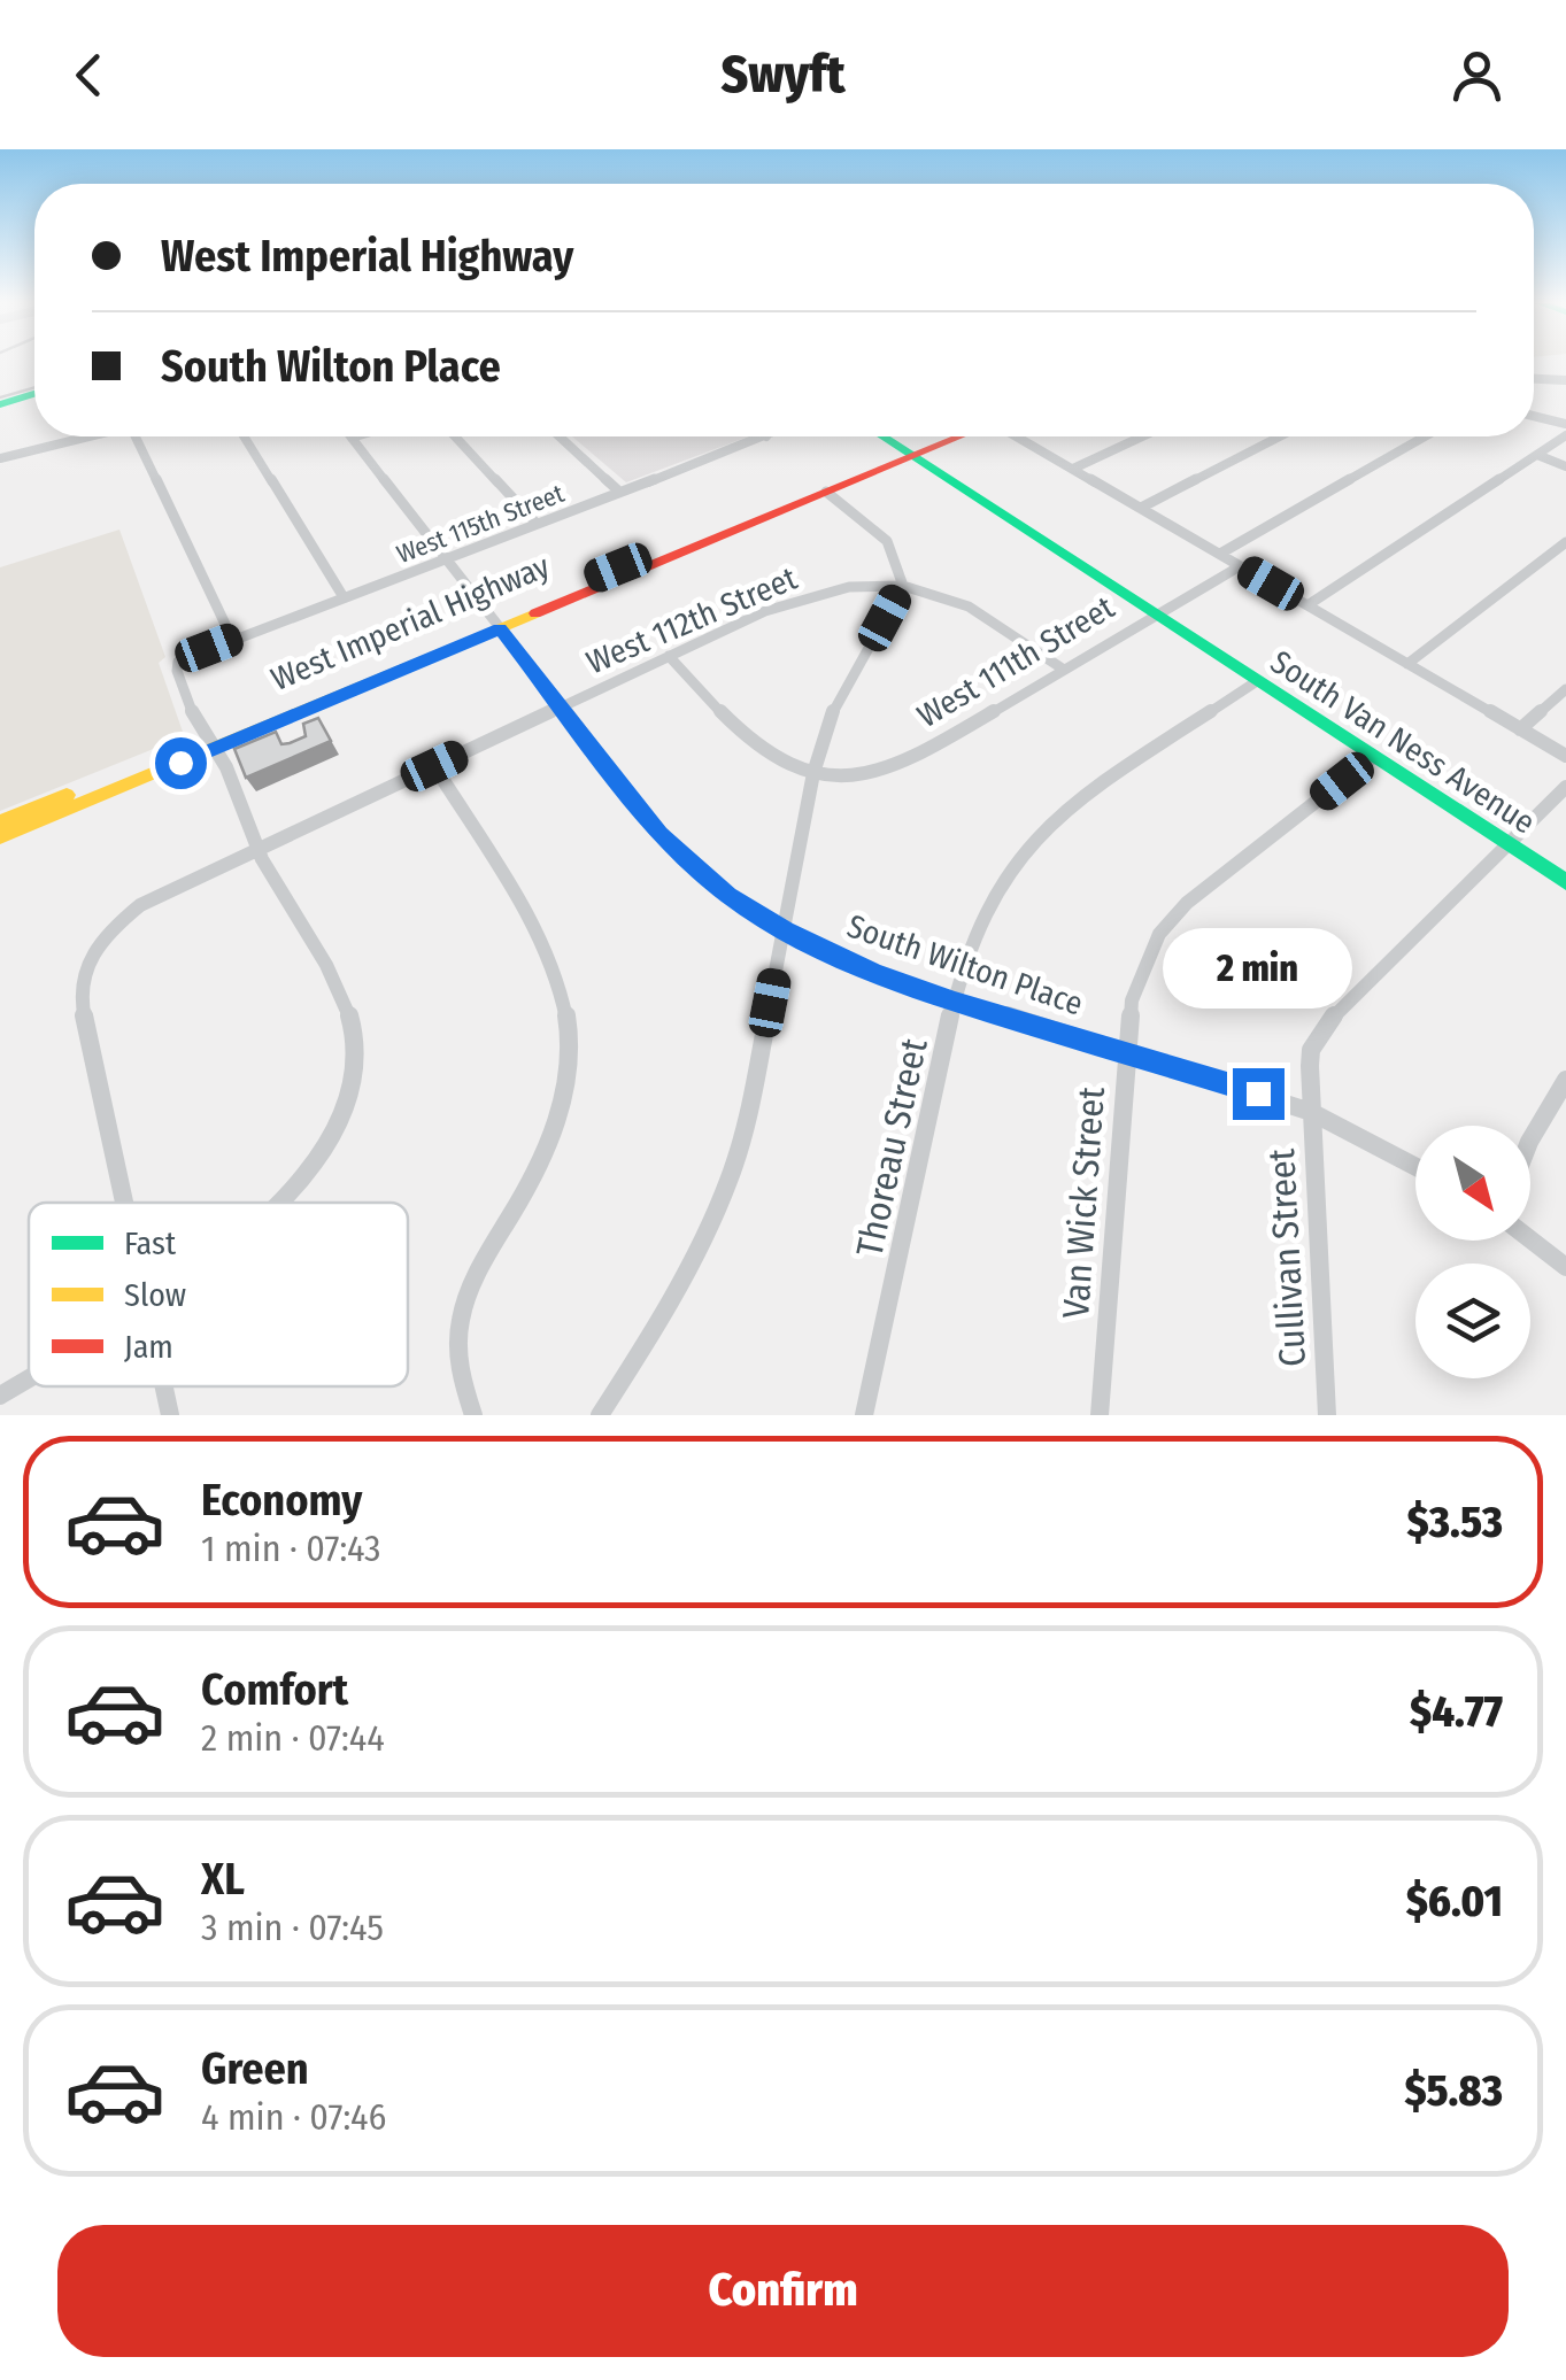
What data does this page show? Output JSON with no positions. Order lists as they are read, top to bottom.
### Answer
{
  "streets": {
    "main road": ["West Imperial Highway", "South Van Ness Avenue"],
    "street": [
      "West 115th Street",
      "West 112th Street",
      "West 111th Street",
      "South Wilton Place",
      "Thoreau Street",
      "Van Wick Street",
      "Cullivan Street"
    ]
  },
  "crossings": [
    ["West 115th Street", "West Imperial Highway"],
    ["West 115th Street", "South Wilton Place"],
    ["West 112th Street", "West 111th Street"],
    ["West 112th Street", "South Wilton Place"],
    ["West Imperial Highway", "South Van Ness Avenue"],
    ["West Imperial Highway", "South Wilton Place"],
    ["West 111th Street", "South Van Ness Avenue"],
    ["South Van Ness Avenue", "Thoreau Street"],
    ["South Van Ness Avenue", "Van Wick Street"],
    ["South Van Ness Avenue", "Cullivan Street"],
    ["South Wilton Place", "Thoreau Street"],
    ["South Wilton Place", "Van Wick Street"],
    ["South Wilton Place", "Cullivan Street"]
  ],
  "legend": ["Fast", "Slow", "Jam"],
  "north": "bottom right",
  "page": {
    "header": "Swyft",
    "banner": ["West Imperial Highway", "South Wilton Place"],
    "bubble": "2 min",
    "list": [
      {
        "name": "Economy",
        "note": "1 min · 07:43",
        "value": "$3.53"
      },
      {
        "name": "Comfort",
        "note": "2 min · 07:44",
        "value": "$4.77"
      },
      {
        "name": "XL",
        "note": "3 min · 07:45",
        "value": "$6.01"
      },
      {
        "name": "Green",
        "note": "4 min · 07:46",
        "value": "$5.83"
      }
    ],
    "buttons": "Confirm"
  }
}
